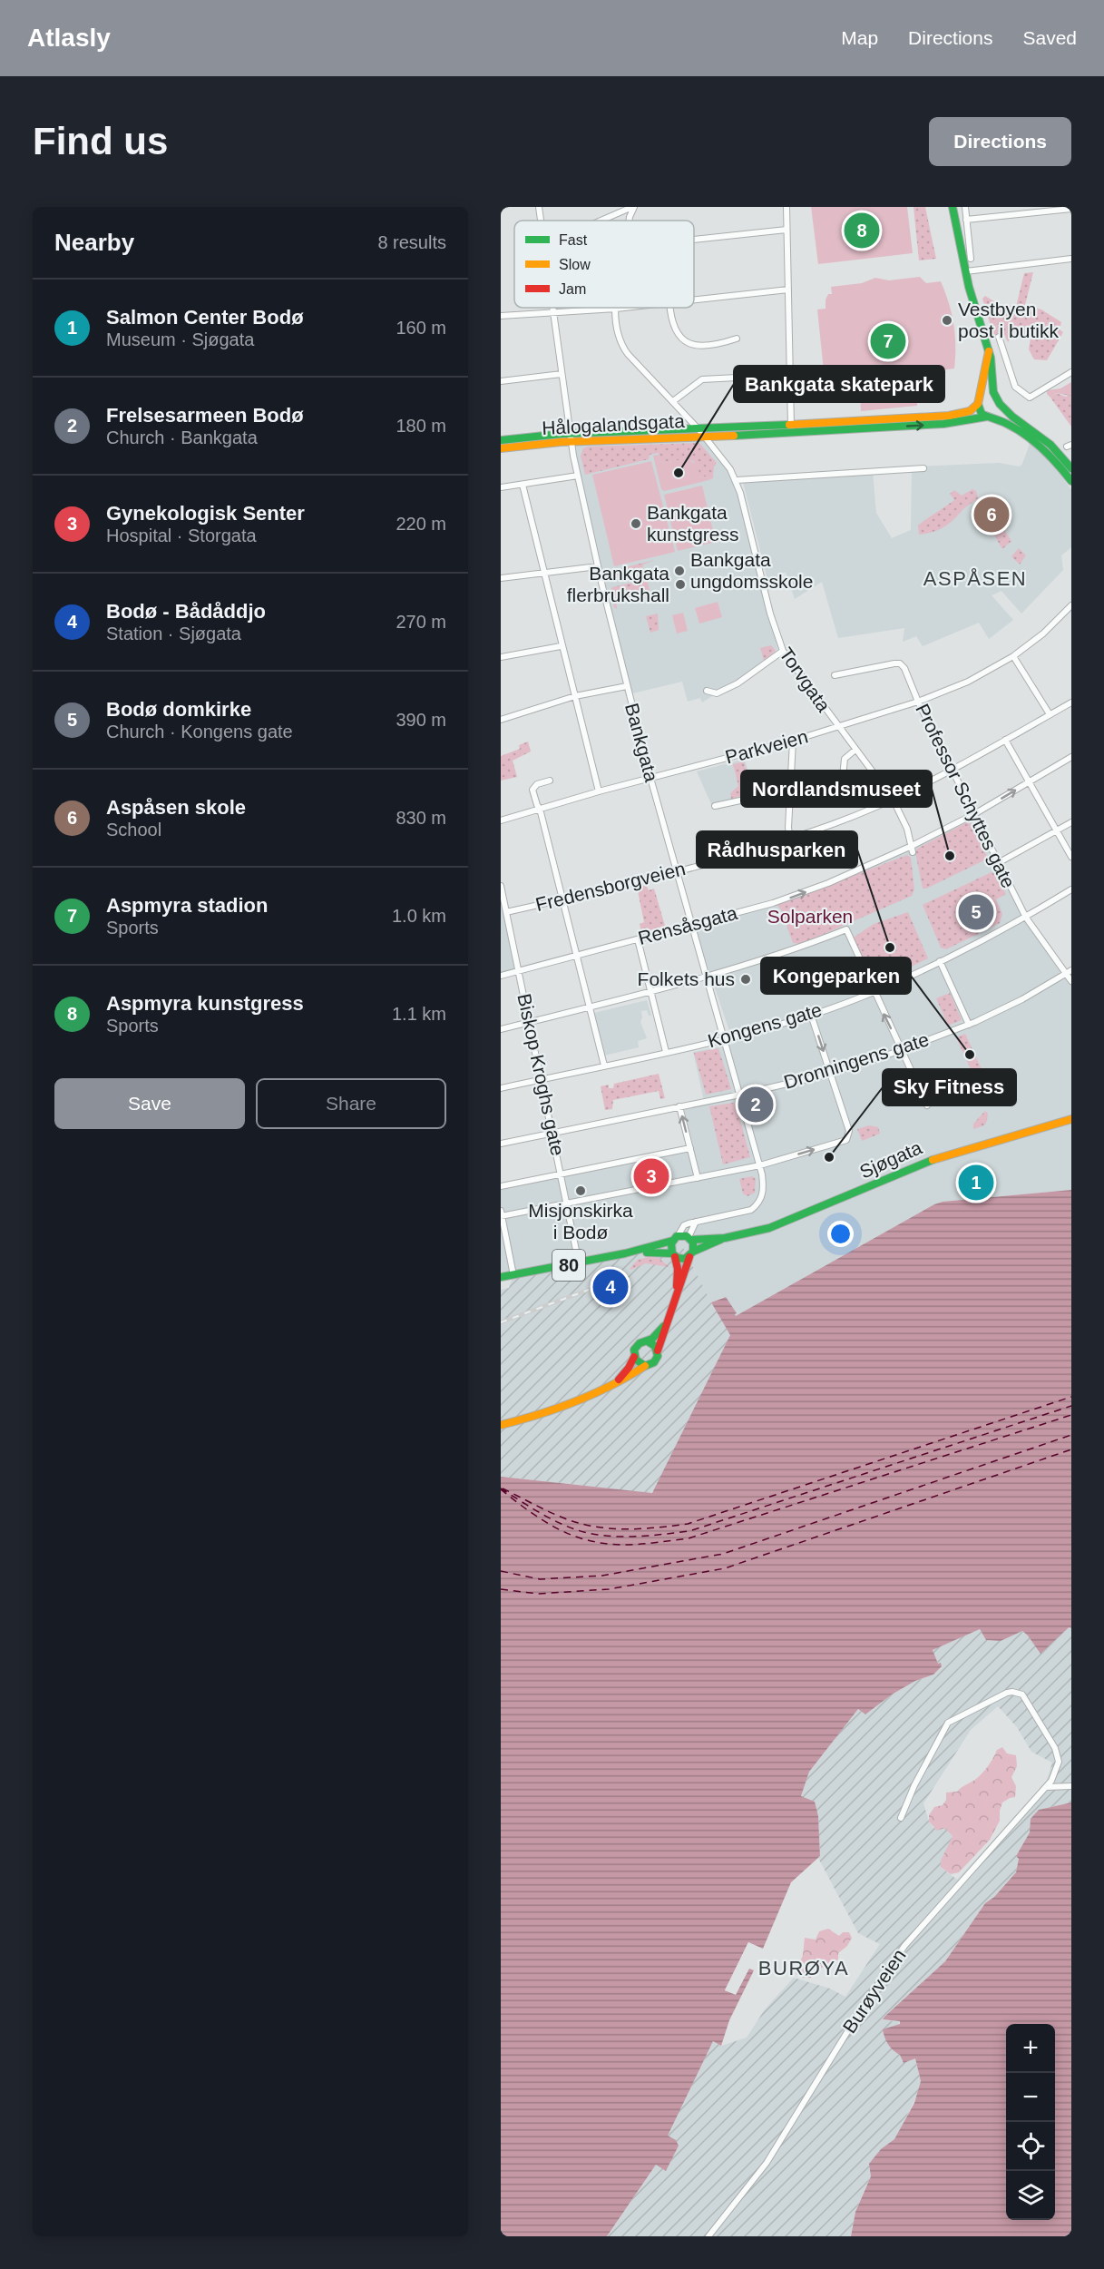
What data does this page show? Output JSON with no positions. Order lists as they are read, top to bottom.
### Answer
{
  "streets": {
    "main road": ["Hålogalandsgata", "Sjøgata", "80"],
    "street": [
      "Torvgata",
      "Bankgata",
      "Parkveien",
      "Professor Schyttes gate",
      "Fredensborgveien",
      "Rensåsgata",
      "Kongens gate",
      "Dronningens gate",
      "Biskop Kroghs gate",
      "Burøyveien"
    ]
  },
  "crossings": [
    ["Hålogalandsgata", "Torvgata"],
    ["Hålogalandsgata", "Bankgata"],
    ["Torvgata", "Parkveien"],
    ["Torvgata", "Fredensborgveien"],
    ["Torvgata", "Rensåsgata"],
    ["Bankgata", "Parkveien"],
    ["Bankgata", "Fredensborgveien"],
    ["Bankgata", "Rensåsgata"],
    ["Bankgata", "Kongens gate"],
    ["Bankgata", "Dronningens gate"],
    ["Parkveien", "Professor Schyttes gate"],
    ["Professor Schyttes gate", "Fredensborgveien"],
    ["Professor Schyttes gate", "Rensåsgata"],
    ["Professor Schyttes gate", "Kongens gate"],
    ["Professor Schyttes gate", "Dronningens gate"],
    ["Fredensborgveien", "Biskop Kroghs gate"],
    ["Rensåsgata", "Biskop Kroghs gate"],
    ["Kongens gate", "Biskop Kroghs gate"],
    ["Dronningens gate", "Biskop Kroghs gate"],
    ["Biskop Kroghs gate", "Sjøgata"]
  ],
  "one_way": ["Rensåsgata"],
  "districts": ["ASPÅSEN", "BURØYA"],
  "parks": ["Solparken"],
  "places": [
    "Vestbyen post i butikk",
    "Bankgata skatepark",
    "Bankgata kunstgress",
    "Bankgata ungdomsskole",
    "Bankgata flerbrukshall",
    "Nordlandsmuseet",
    "Rådhusparken",
    "Folkets hus",
    "Kongeparken",
    "Sky Fitness",
    "Misjonskirka i Bodø"
  ],
  "legend": ["Fast", "Slow", "Jam"],
  "page": {
    "header": "Atlasly",
    "nav": ["Map", "Directions", "Saved"],
    "buttons": [
      "Directions",
      ["Save", "Share"]
    ],
    "title": "Find us",
    "heading": ["Nearby", "8 results"],
    "pins": [
      "8",
      "7",
      "6",
      "5",
      "2",
      "3",
      "1",
      "4"
    ],
    "list": [
      {
        "mark": "1",
        "name": "Salmon Center Bodø",
        "note": "Museum · Sjøgata",
        "value": "160 m"
      },
      {
        "mark": "2",
        "name": "Frelsesarmeen Bodø",
        "note": "Church · Bankgata",
        "value": "180 m"
      },
      {
        "mark": "3",
        "name": "Gynekologisk Senter",
        "note": "Hospital · Storgata",
        "value": "220 m"
      },
      {
        "mark": "4",
        "name": "Bodø - Bådåddjo",
        "note": "Station · Sjøgata",
        "value": "270 m"
      },
      {
        "mark": "5",
        "name": "Bodø domkirke",
        "note": "Church · Kongens gate",
        "value": "390 m"
      },
      {
        "mark": "6",
        "name": "Aspåsen skole",
        "note": "School",
        "value": "830 m"
      },
      {
        "mark": "7",
        "name": "Aspmyra stadion",
        "note": "Sports",
        "value": "1.0 km"
      },
      {
        "mark": "8",
        "name": "Aspmyra kunstgress",
        "note": "Sports",
        "value": "1.1 km"
      }
    ],
    "map_buttons": ["+", "−"]
  }
}
